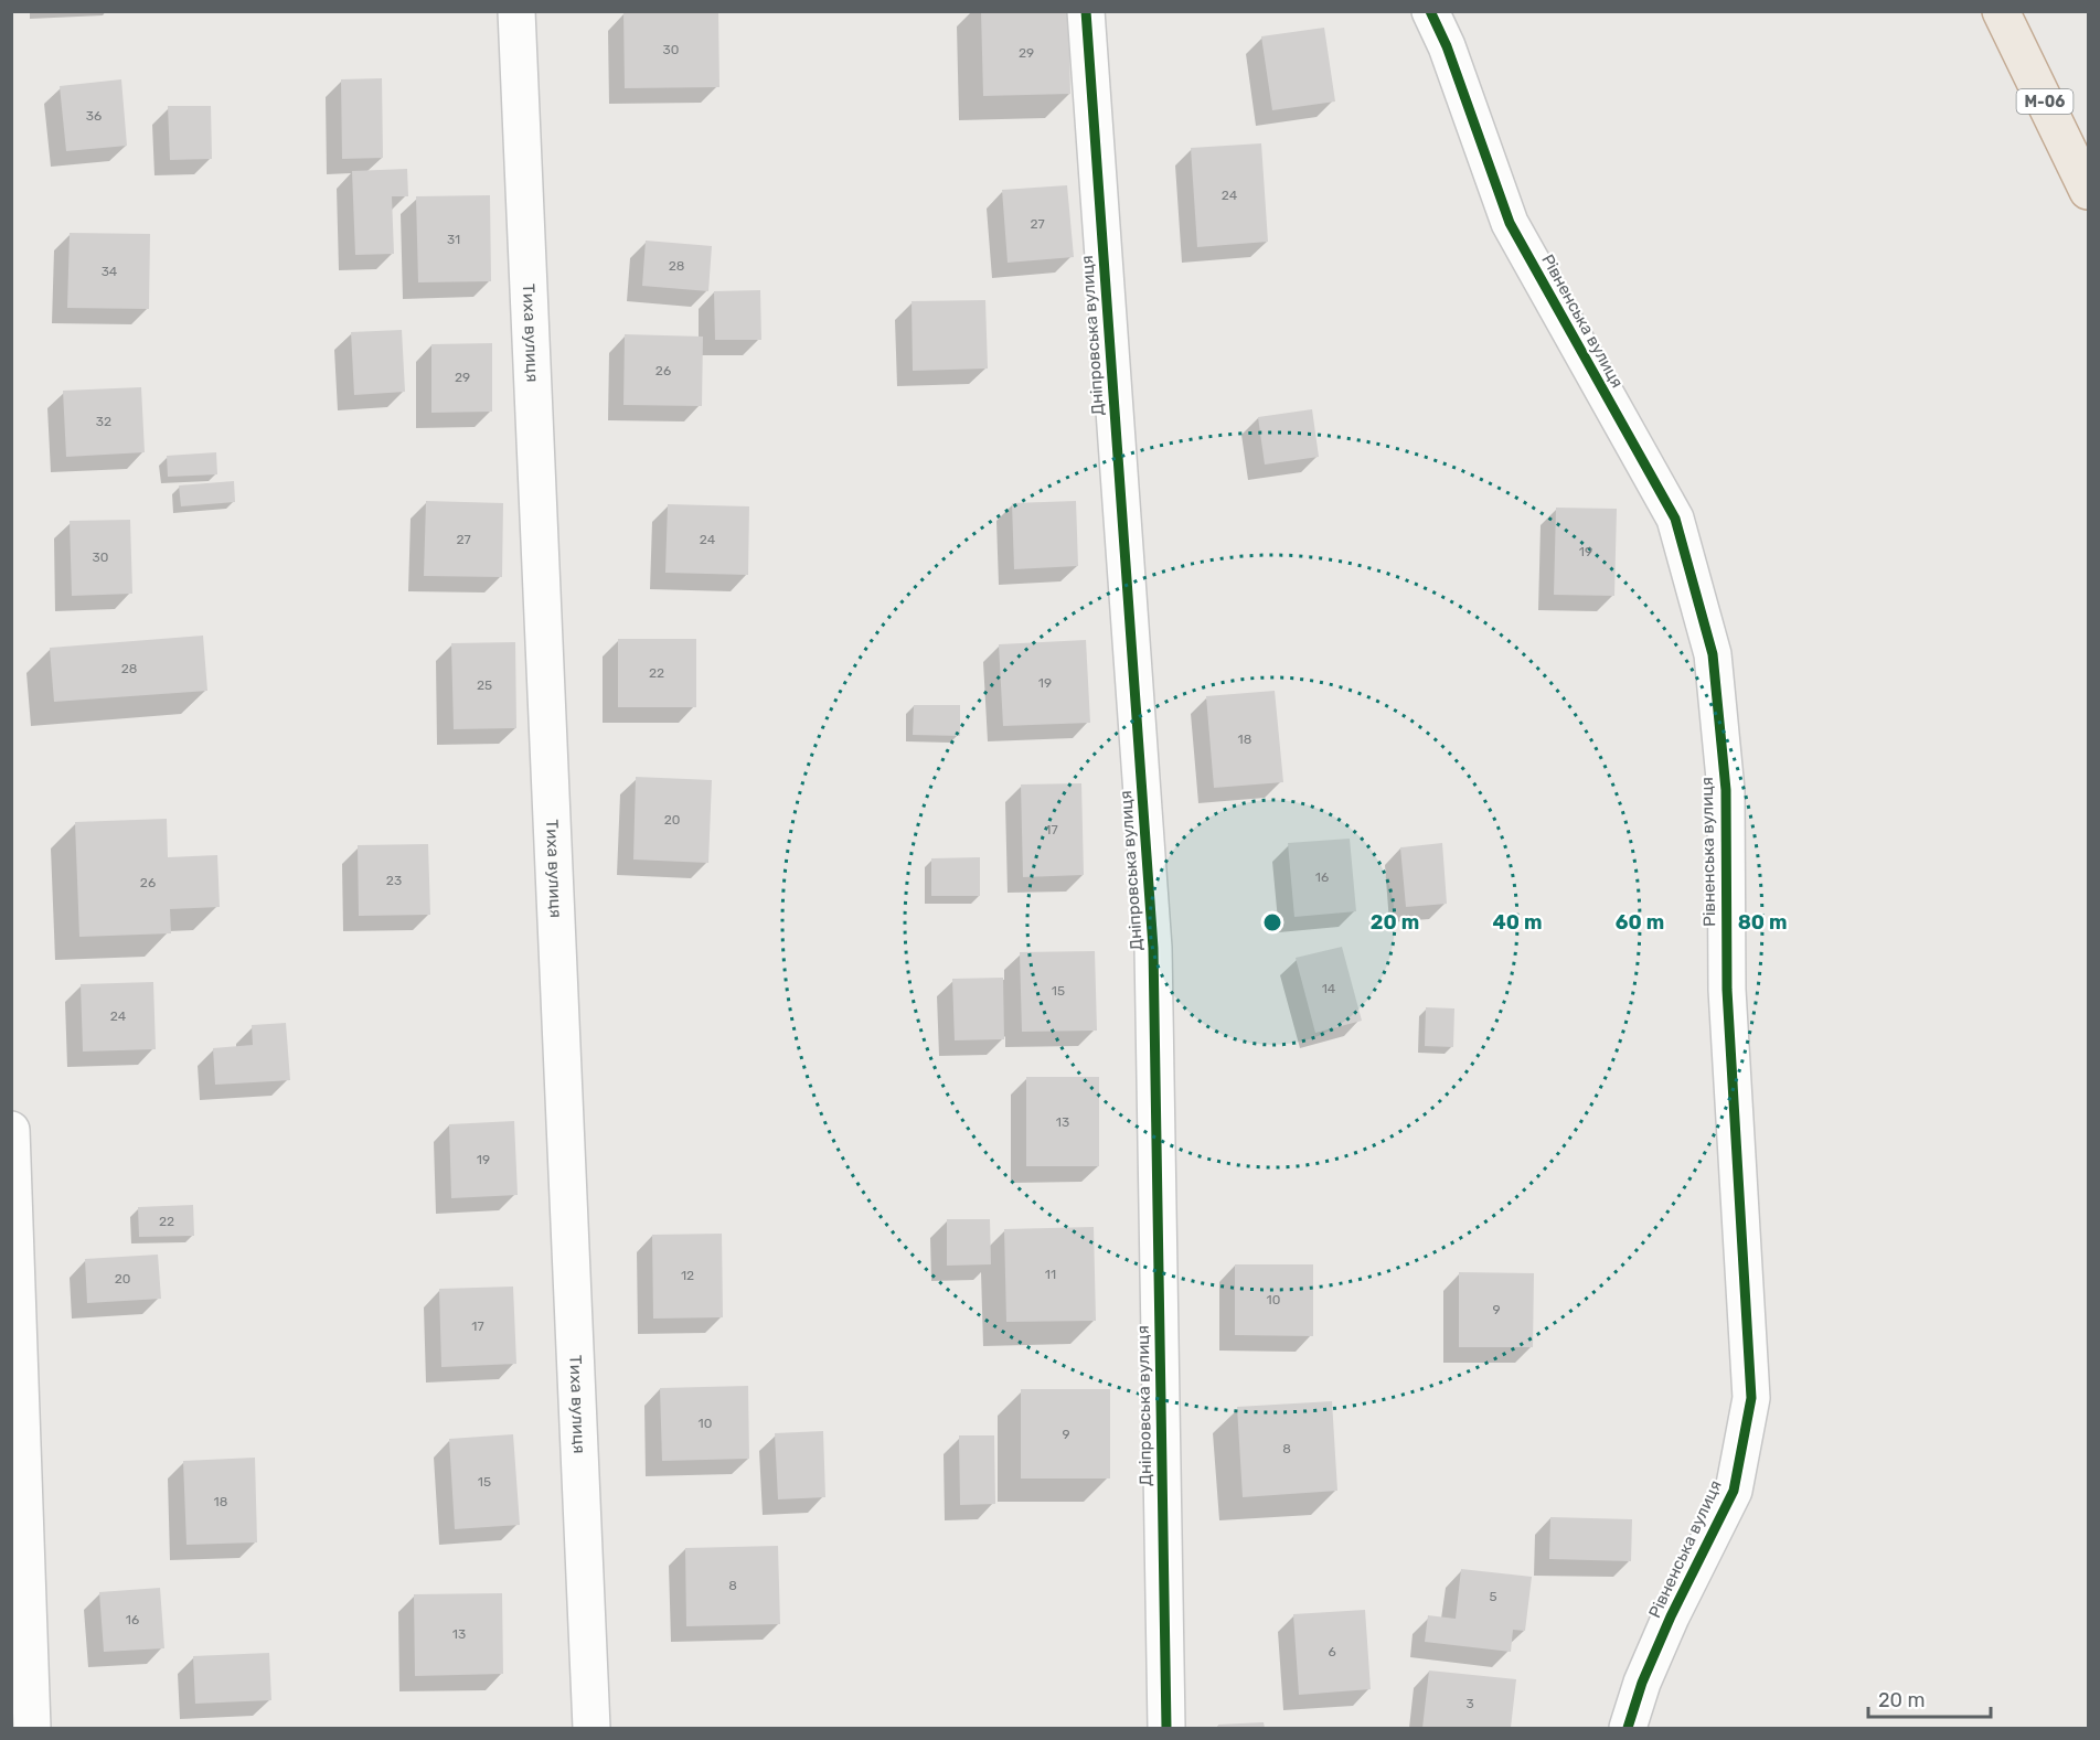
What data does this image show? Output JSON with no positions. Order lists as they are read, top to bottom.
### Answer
{
  "streets": {
    "highway": ["М-06"],
    "street": ["Рівненська вулиця", "Тиха вулиця", "Дніпровська вулиця"]
  },
  "house_numbers": [
    "30",
    "29",
    "36",
    "24",
    "27",
    "31",
    "28",
    "34",
    "26",
    "29",
    "32",
    "27",
    "24",
    "19",
    "30",
    "28",
    "22",
    "19",
    "25",
    "18",
    "20",
    "17",
    "16",
    "23",
    "26",
    "14",
    "15",
    "24",
    "13",
    "19",
    "22",
    "11",
    "12",
    "20",
    "10",
    "9",
    "17",
    "10",
    "9",
    "8",
    "15",
    "18",
    "8",
    "5",
    "16",
    "13",
    "6",
    "3"
  ],
  "scale_bar": "20 m",
  "rings": [
    "20 m",
    "40 m",
    "60 m",
    "80 m"
  ]
}
